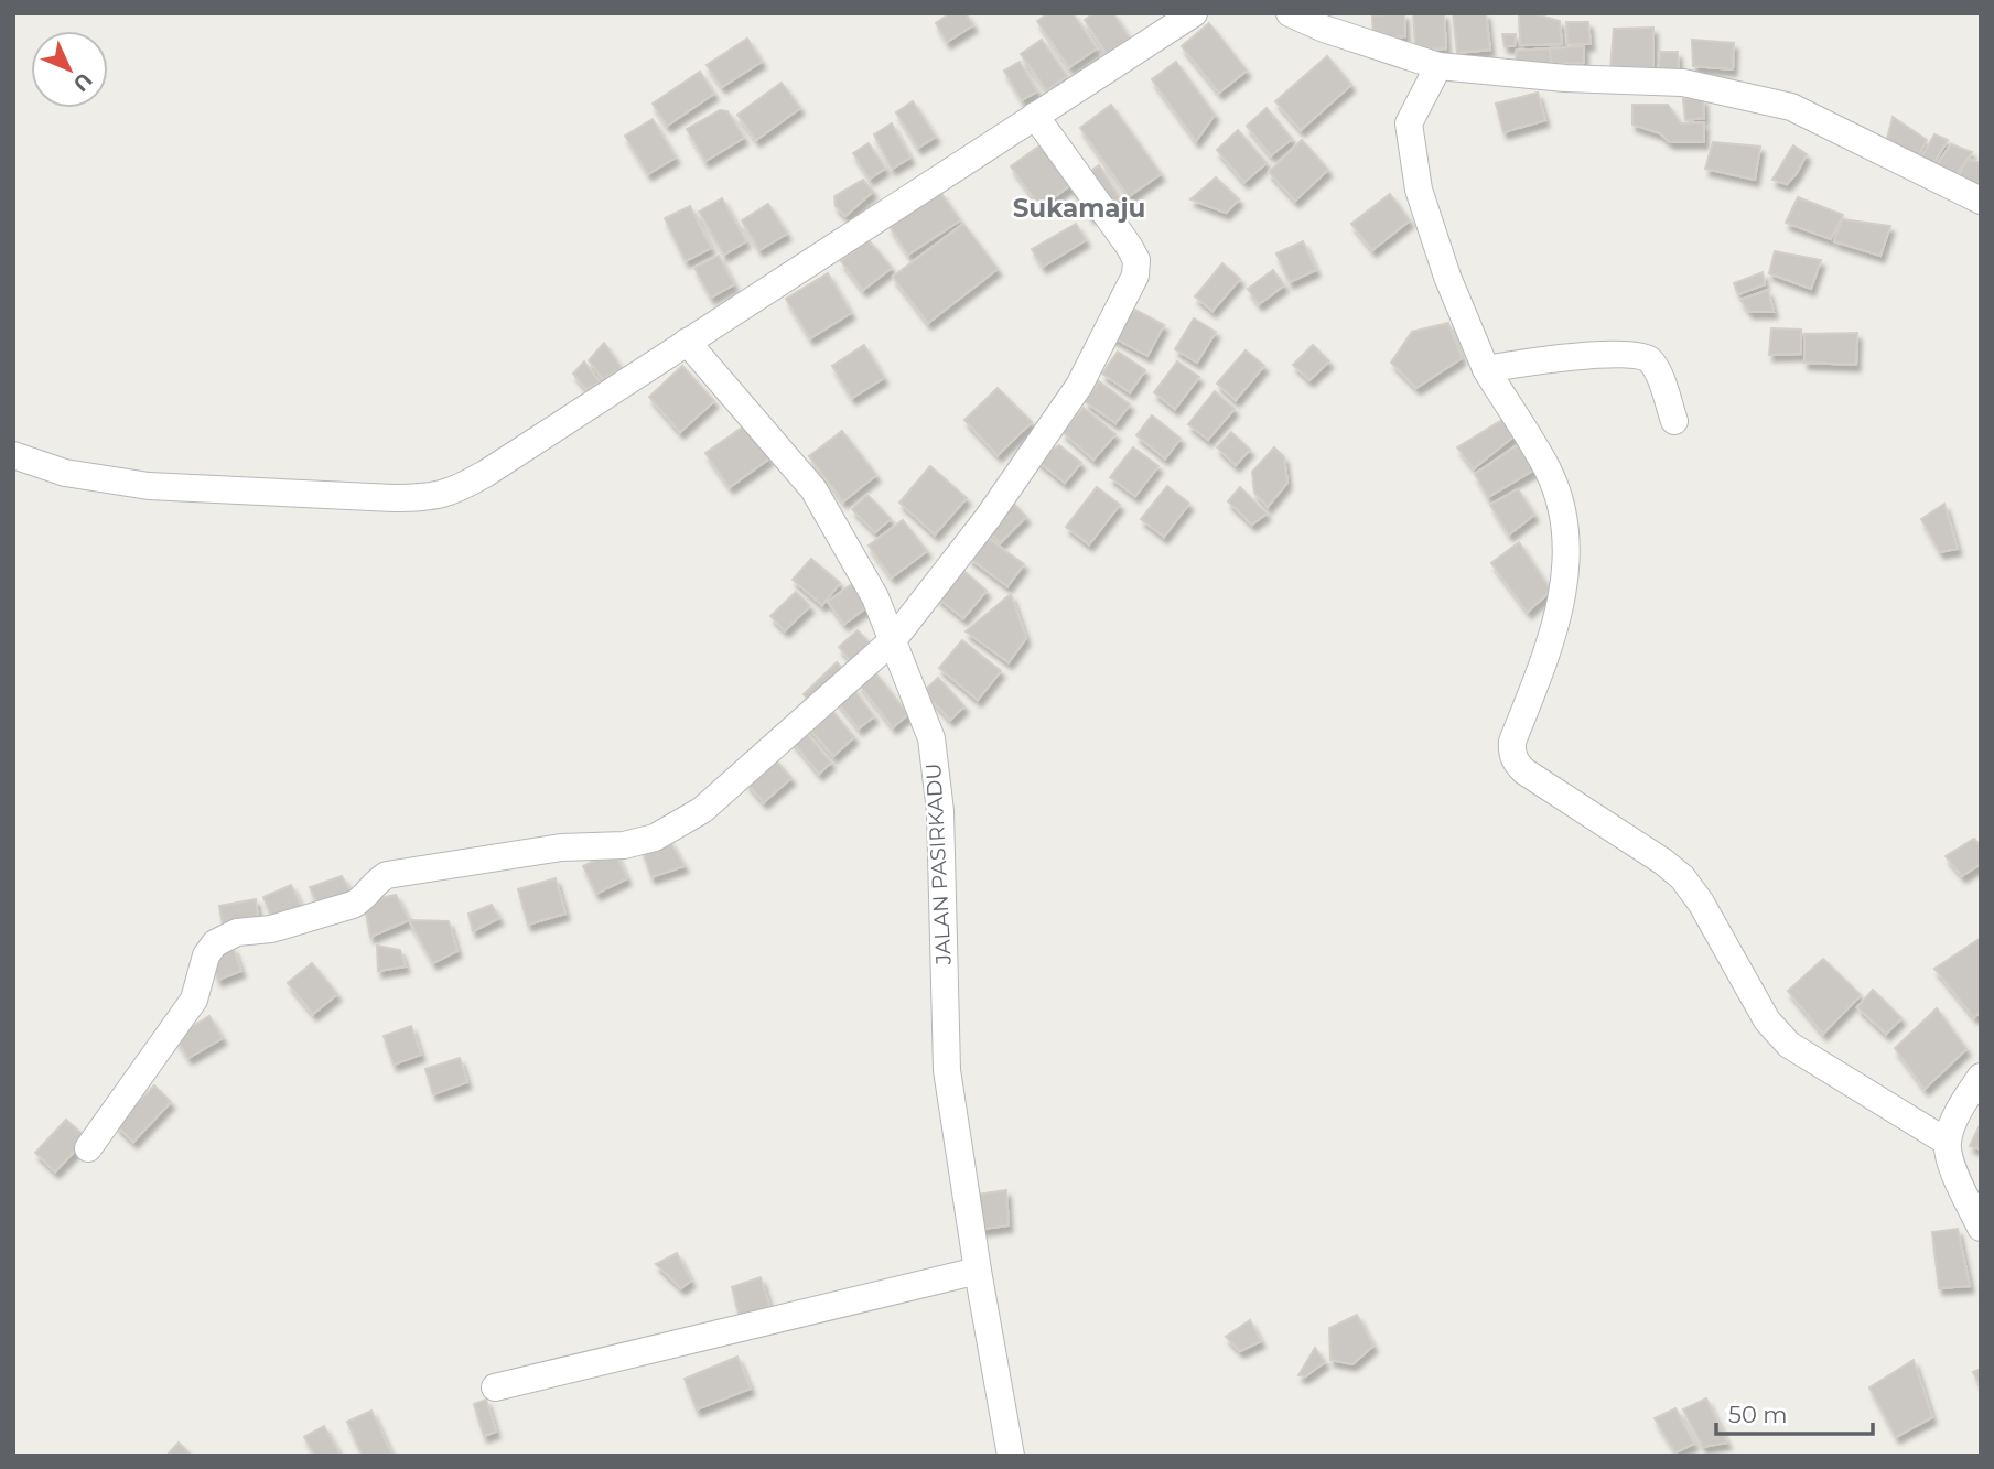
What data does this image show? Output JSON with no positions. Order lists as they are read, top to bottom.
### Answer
{
  "streets": {
    "street": ["JALAN PASIRKADU"]
  },
  "districts": ["Sukamaju"],
  "scale_bar": "50 m",
  "north": "bottom right"
}
